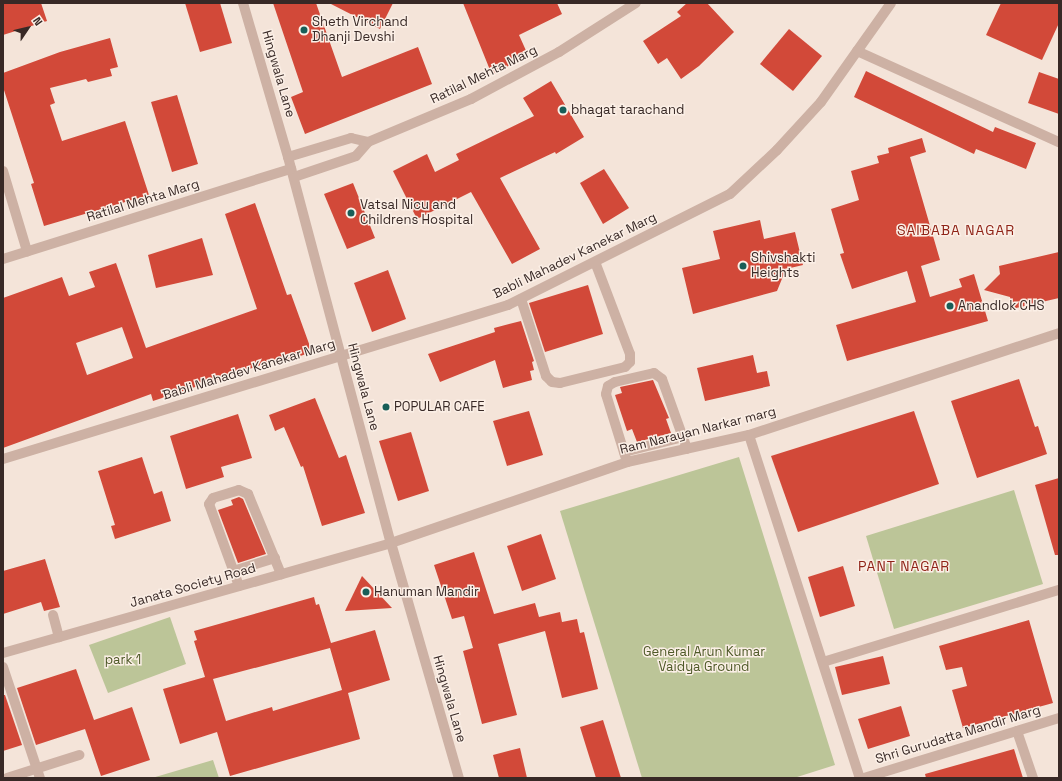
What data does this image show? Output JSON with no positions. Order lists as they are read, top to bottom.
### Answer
{
  "streets": {
    "street": [
      "Hingwala Lane",
      "Ratilal Mehta Marg",
      "Babli Mahadev Kanekar Marg",
      "Ram Narayan Narkar marg",
      "Janata Society Road",
      "Shri Gurudatta Mandir Marg"
    ]
  },
  "crossings": [
    ["Hingwala Lane", "Ratilal Mehta Marg"],
    ["Hingwala Lane", "Babli Mahadev Kanekar Marg"],
    ["Hingwala Lane", "Ram Narayan Narkar marg"],
    ["Hingwala Lane", "Janata Society Road"],
    ["Ram Narayan Narkar marg", "Janata Society Road"]
  ],
  "districts": ["SAIBABA NAGAR", "PANT NAGAR"],
  "parks": ["General Arun Kumar Vaidya Ground", "park 1"],
  "places": [
    "Sheth Virchand Dhanji Devshi",
    "bhagat tarachand",
    "Vatsal Nicu and Childrens Hospital",
    "Shivshakti Heights",
    "Anandlok CHS",
    "POPULAR CAFE",
    "Hanuman Mandir"
  ],
  "north": "top right"
}
